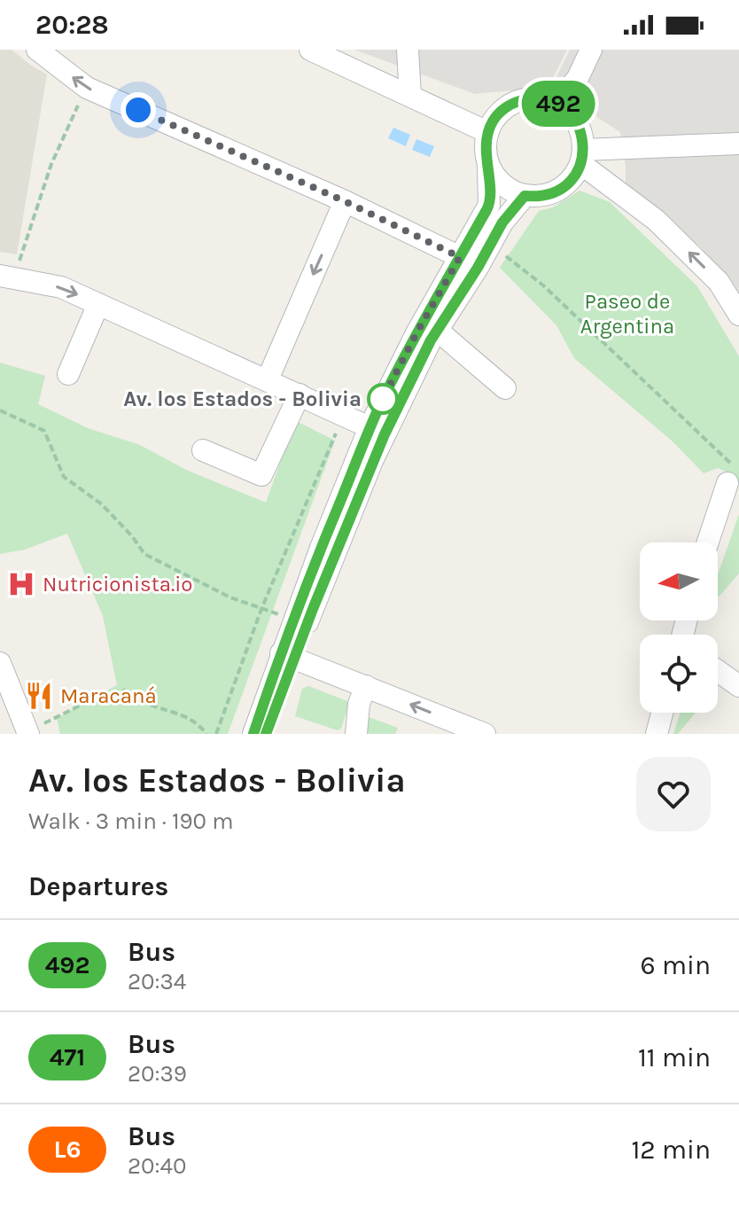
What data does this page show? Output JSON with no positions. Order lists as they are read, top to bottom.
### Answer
{
  "parks": ["Paseo de Argentina"],
  "places": {
    "other": ["Av. los Estados - Bolivia"],
    "hospital": ["Nutricionista.io"],
    "restaurant": ["Maracaná"]
  },
  "lines": ["bus line 492"],
  "north": "left",
  "page": {
    "status": "20:28",
    "on_map": "492",
    "heading": [
      ["Av. los Estados - Bolivia", "Walk · 3 min · 190 m"],
      "Departures"
    ],
    "list": [
      {
        "mark": "492",
        "name": "Bus",
        "note": "20:34",
        "value": "6 min"
      },
      {
        "mark": "471",
        "name": "Bus",
        "note": "20:39",
        "value": "11 min"
      },
      {
        "mark": "L6",
        "name": "Bus",
        "note": "20:40",
        "value": "12 min"
      }
    ]
  }
}
